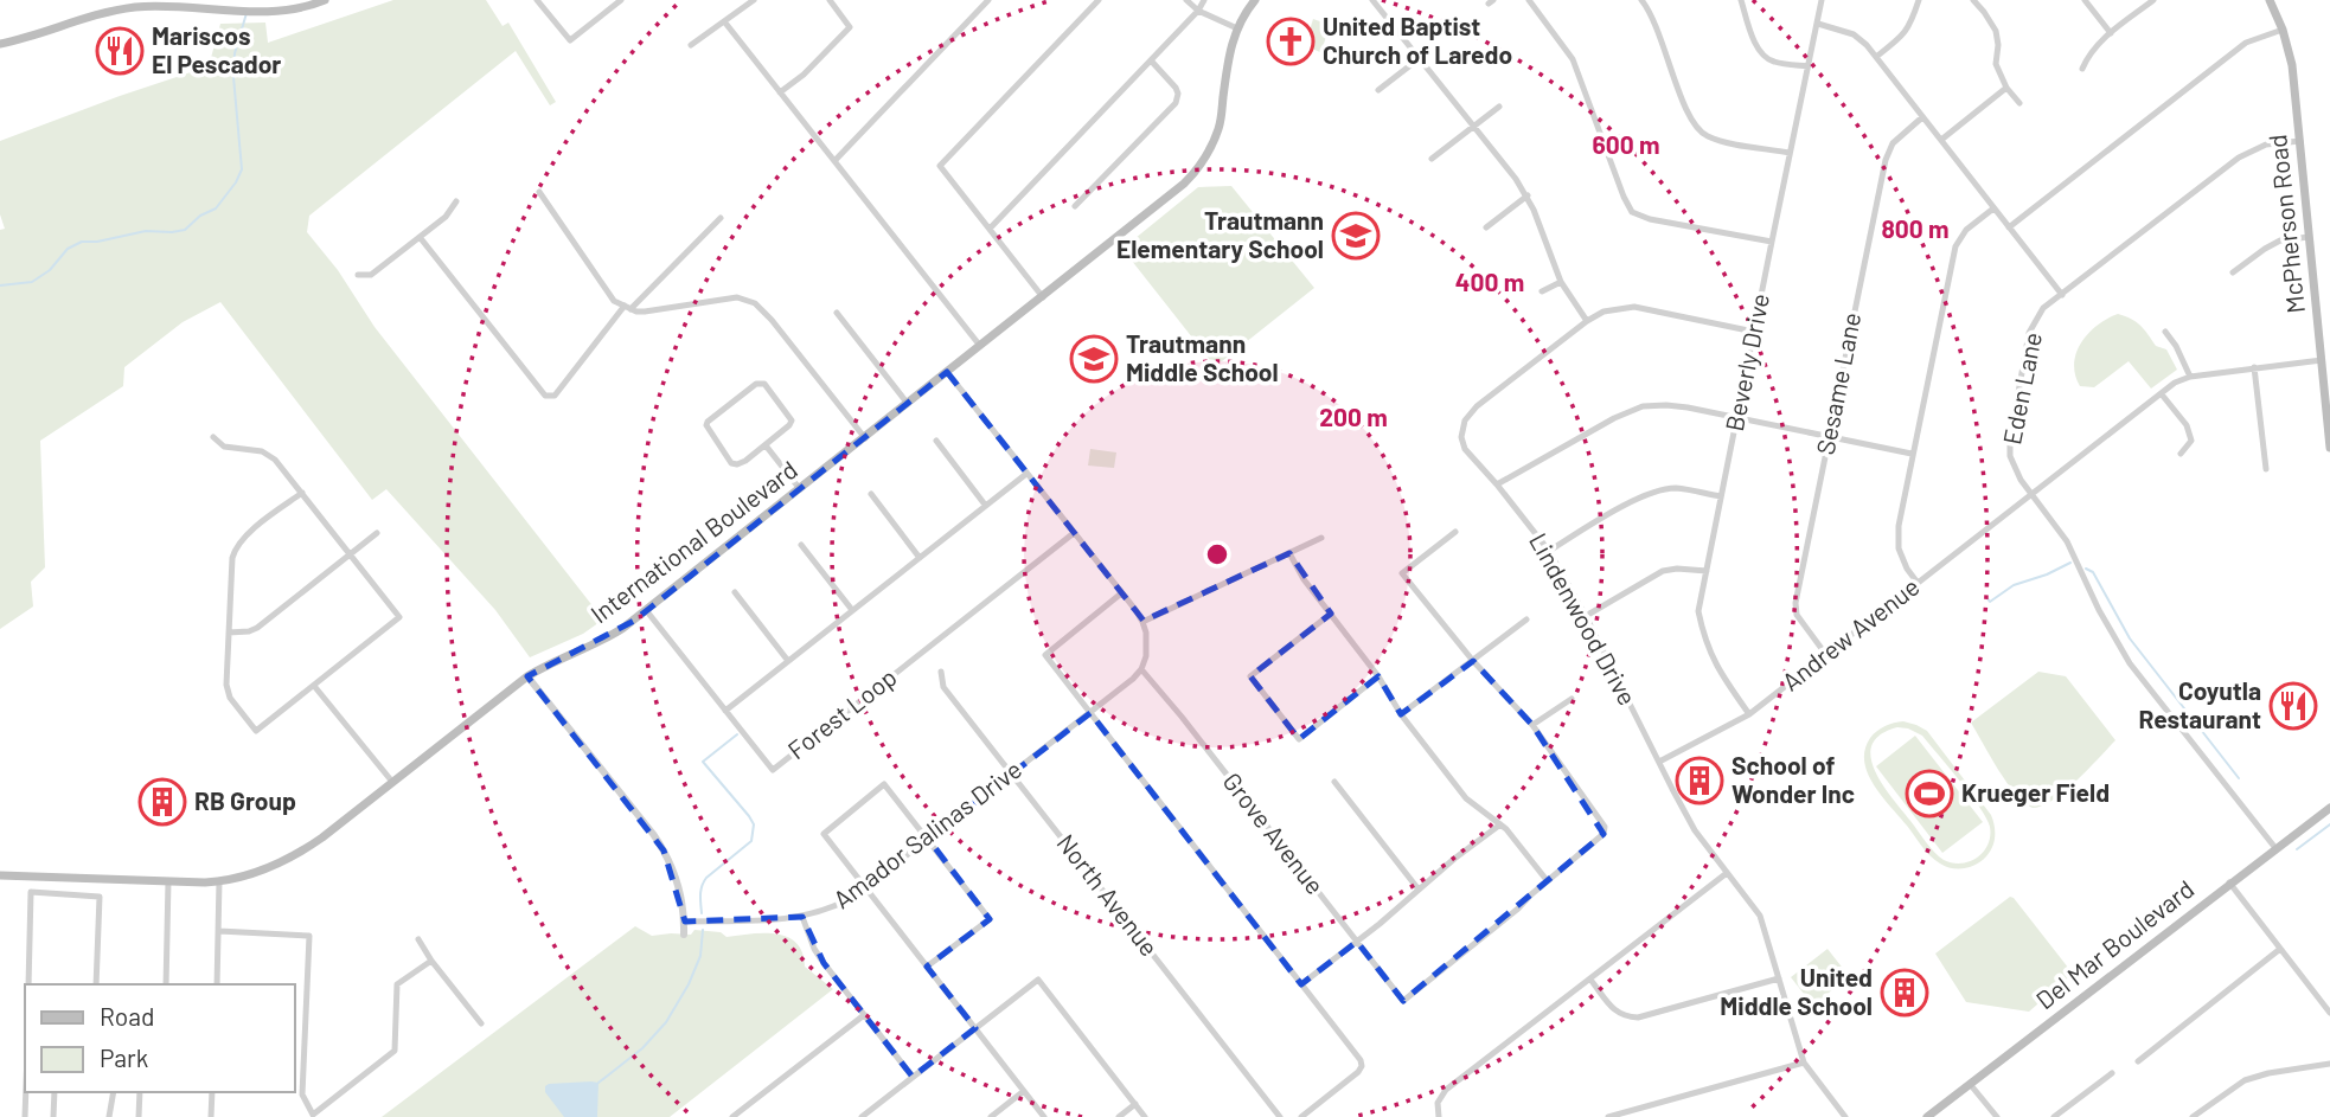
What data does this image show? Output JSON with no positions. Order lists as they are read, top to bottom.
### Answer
{
  "streets": {
    "main road": ["McPherson Road", "International Boulevard", "Del Mar Boulevard"],
    "street": [
      "Beverly Drive",
      "Sesame Lane",
      "Eden Lane",
      "Lindenwood Drive",
      "Andrew Avenue",
      "Forest Loop",
      "Grove Avenue",
      "Amador Salinas Drive",
      "North Avenue"
    ]
  },
  "crossings": [
    ["McPherson Road", "Eden Lane"],
    ["Beverly Drive", "Lindenwood Drive"],
    ["Beverly Drive", "Andrew Avenue"],
    ["Sesame Lane", "Andrew Avenue"],
    ["Eden Lane", "Andrew Avenue"],
    ["Eden Lane", "Del Mar Boulevard"],
    ["International Boulevard", "Forest Loop"],
    ["Lindenwood Drive", "Andrew Avenue"],
    ["Grove Avenue", "Amador Salinas Drive"],
    ["Amador Salinas Drive", "North Avenue"]
  ],
  "places": {
    "church": ["United Baptist Church of Laredo"],
    "restaurant": ["Mariscos El Pescador", "Coyutla Restaurant"],
    "school or university": ["Trautmann Elementary School", "Trautmann Middle School"],
    "building": ["School of Wonder Inc", "RB Group", "United Middle School"],
    "sports": ["Krueger Field"]
  },
  "legend": ["Road", "Park"],
  "rings": [
    "600 m",
    "800 m",
    "400 m",
    "200 m"
  ]
}
